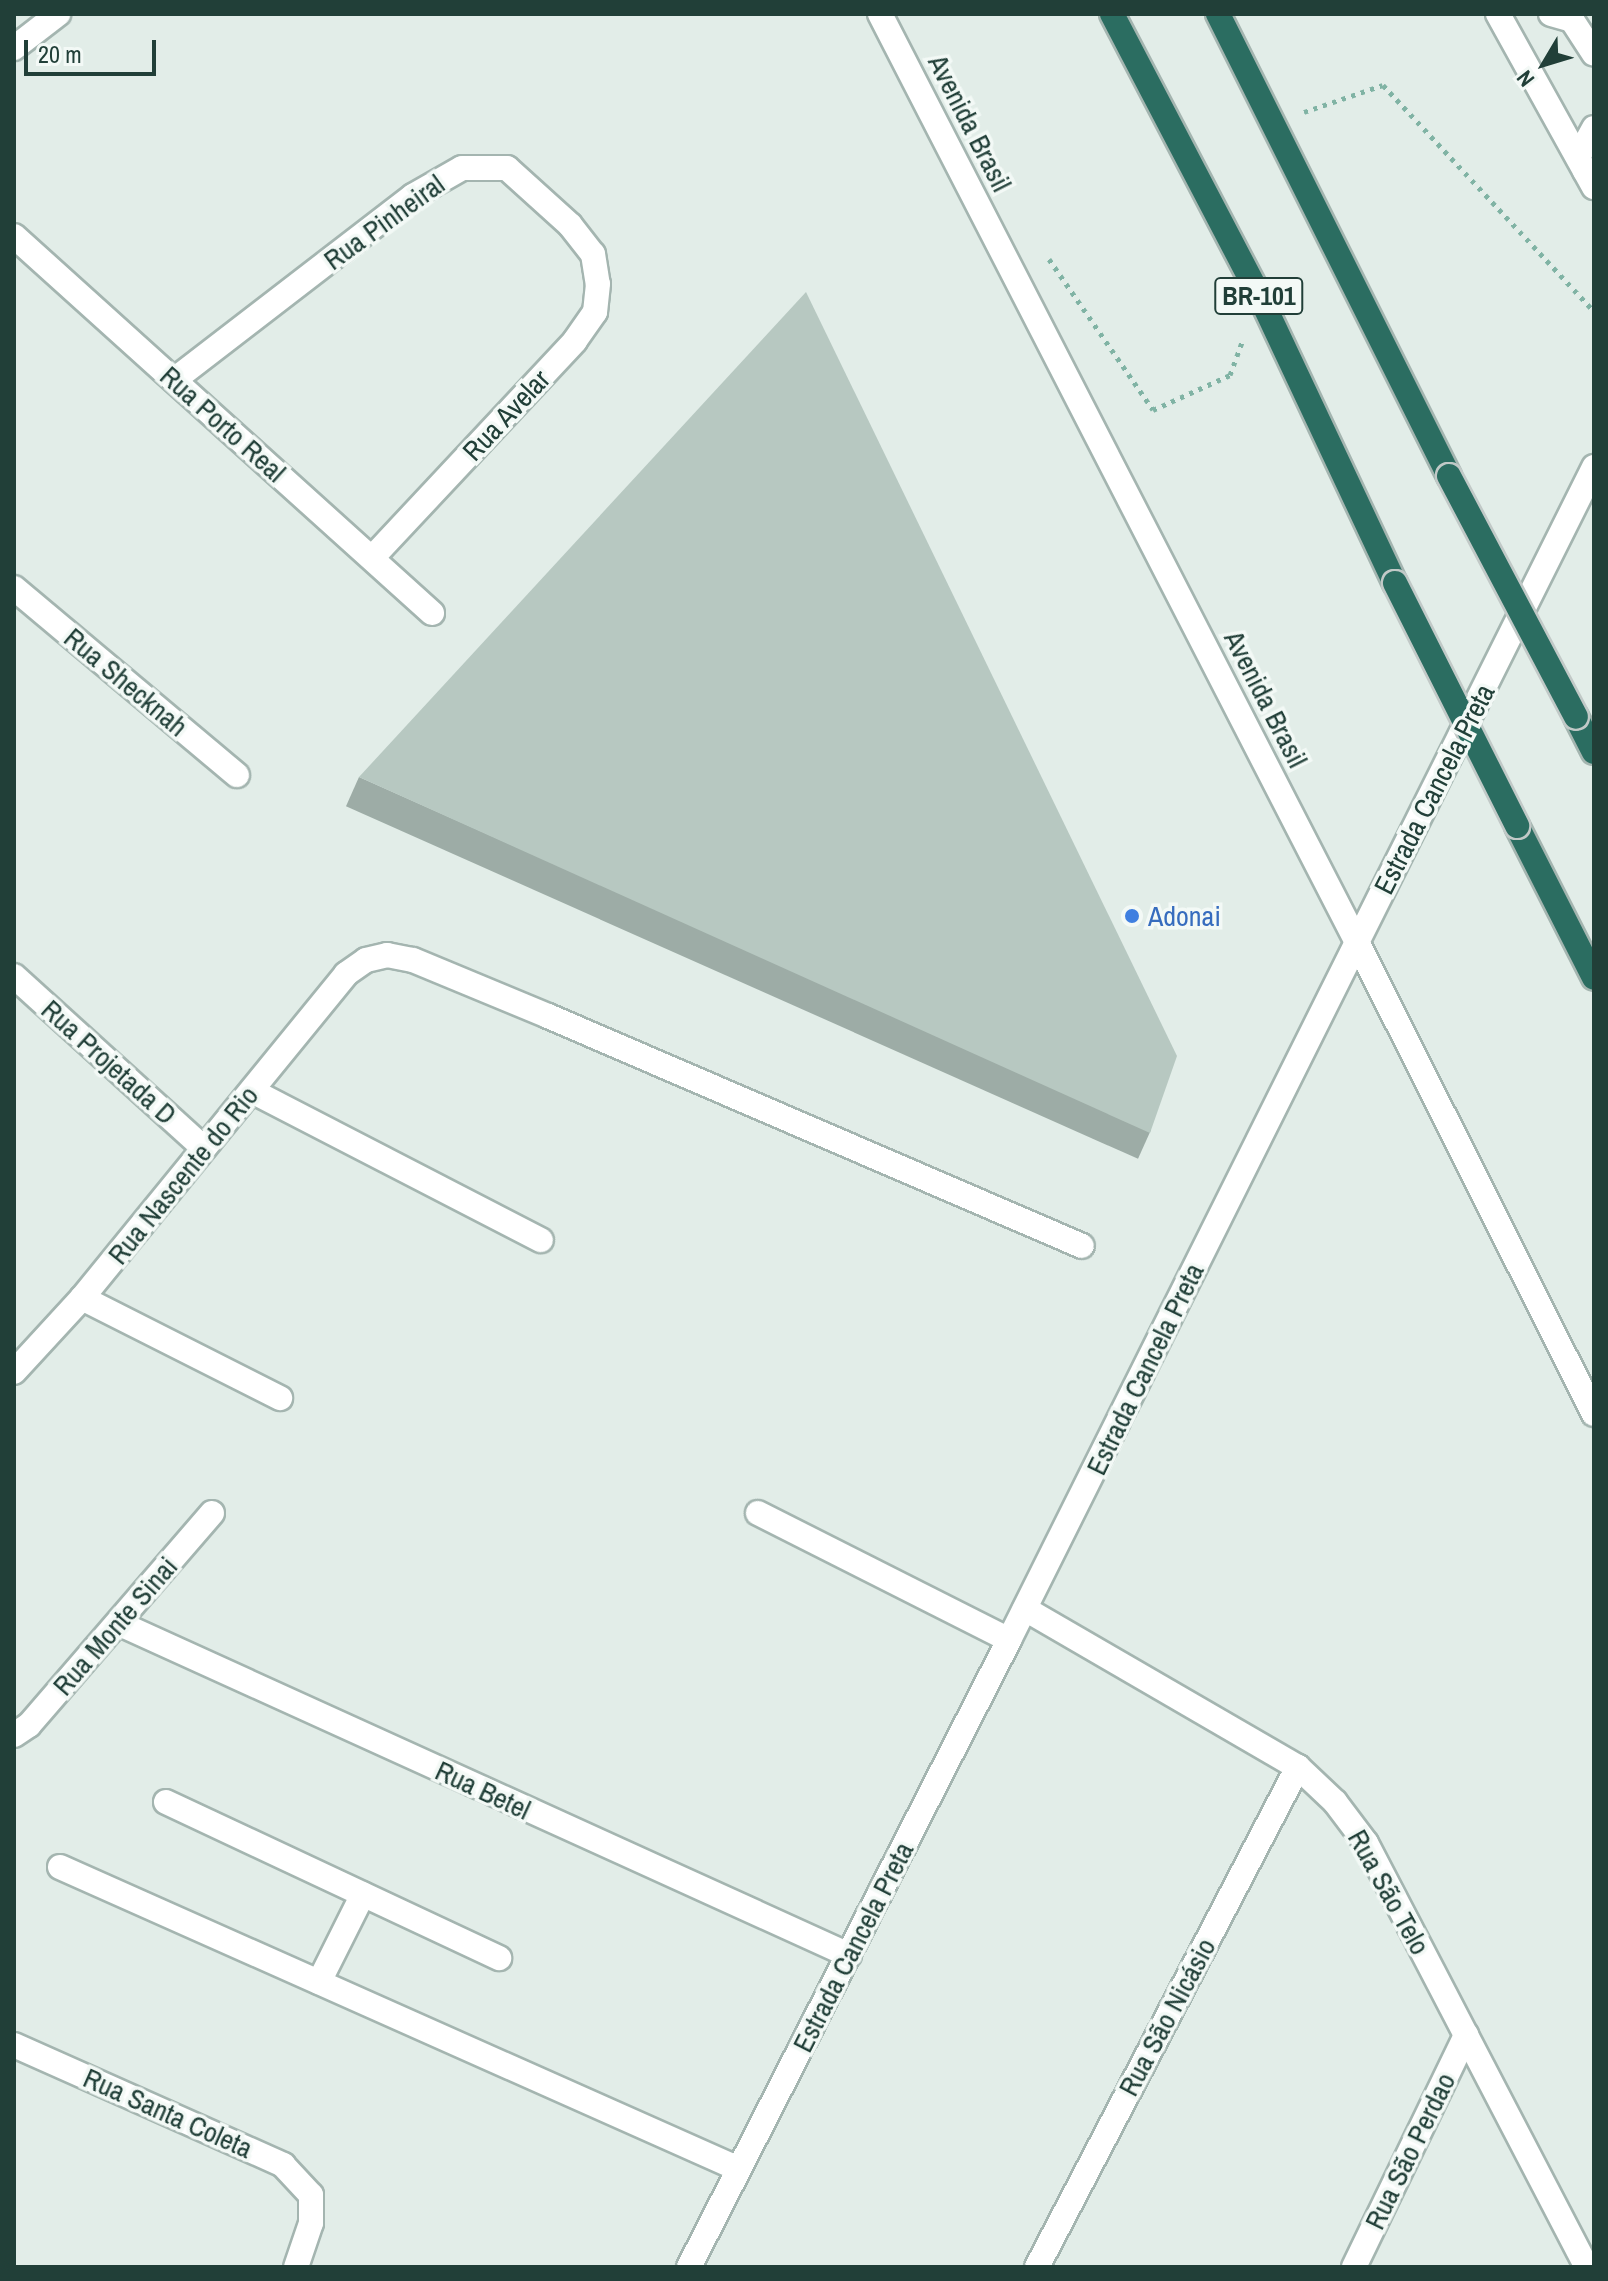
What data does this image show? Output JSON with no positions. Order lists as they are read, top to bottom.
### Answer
{
  "streets": {
    "highway": ["BR-101"],
    "street": [
      "Avenida Brasil",
      "Rua Pinheiral",
      "Rua Avelar",
      "Rua Porto Real",
      "Rua Shecknah",
      "Estrada Cancela Preta",
      "Rua Projetada D",
      "Rua Nascente do Rio",
      "Rua Monte Sinai",
      "Rua Betel",
      "Rua São Telo",
      "Rua São Nicásio",
      "Rua Santa Coleta",
      "Rua São Perdao"
    ]
  },
  "crossings": [
    ["Avenida Brasil", "Estrada Cancela Preta"],
    ["Rua Pinheiral", "Rua Avelar"],
    ["Rua Pinheiral", "Rua Porto Real"],
    ["Rua Avelar", "Rua Porto Real"],
    ["Estrada Cancela Preta", "Rua Betel"],
    ["Estrada Cancela Preta", "Rua São Telo"],
    ["Rua Projetada D", "Rua Nascente do Rio"],
    ["Rua Monte Sinai", "Rua Betel"],
    ["Rua São Telo", "Rua São Nicásio"],
    ["Rua São Telo", "Rua São Perdao"]
  ],
  "places": ["Adonai"],
  "scale_bar": "20 m",
  "north": "bottom left"
}
